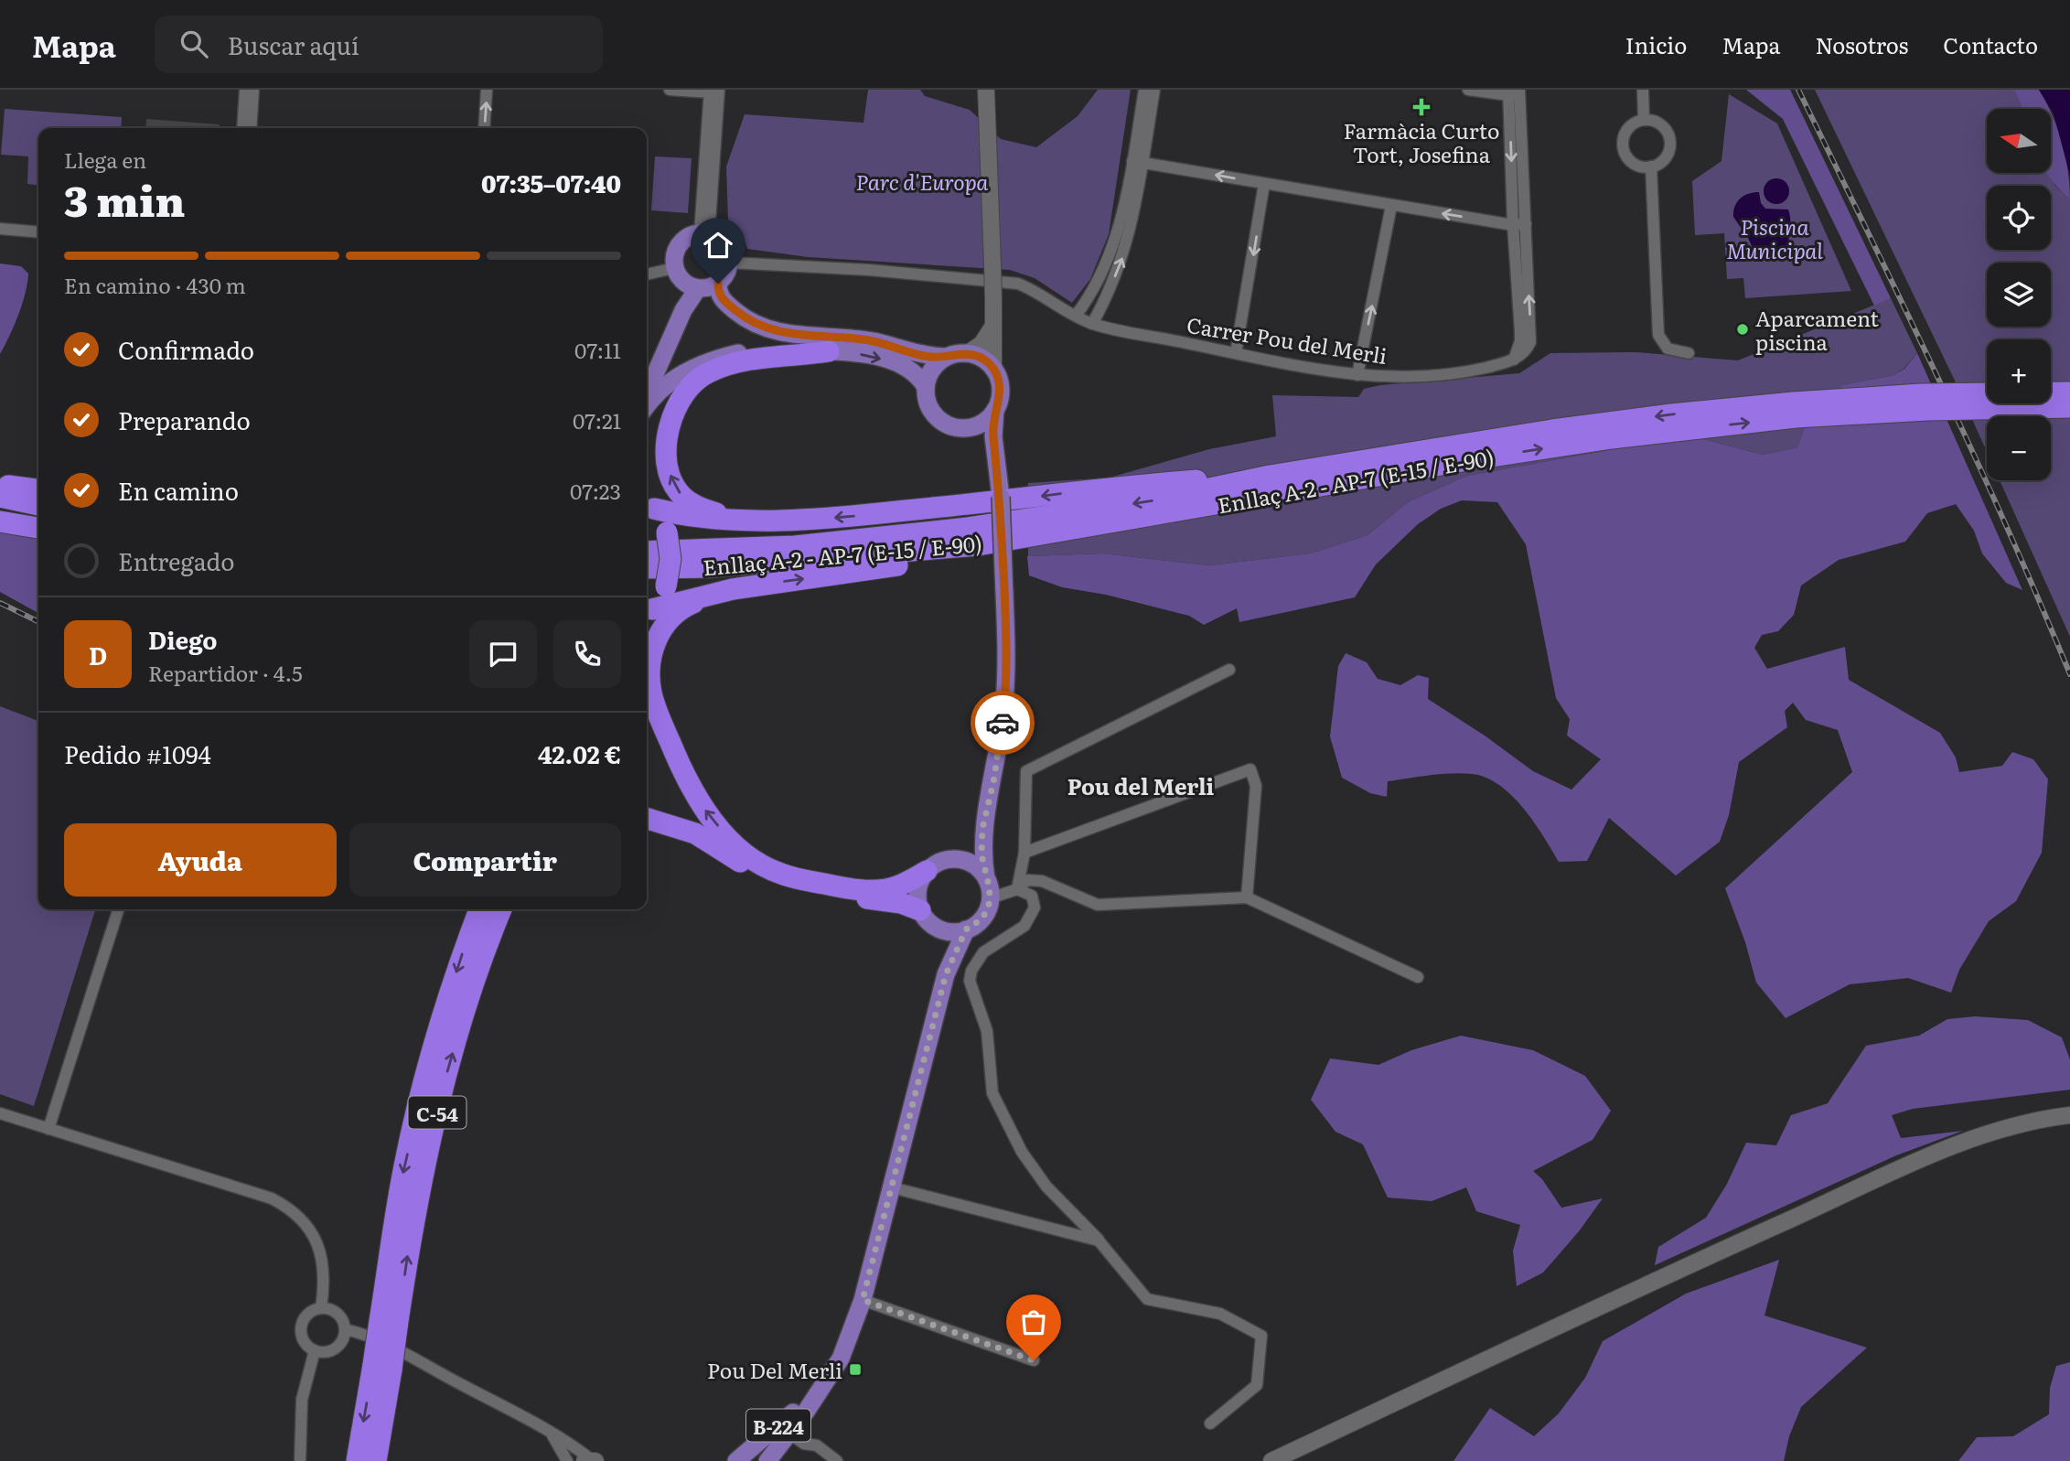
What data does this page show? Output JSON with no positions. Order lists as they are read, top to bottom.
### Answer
{
  "streets": {
    "highway": ["Enllaç A-2 - AP-7 (E-15 / E-90)", "C-54"],
    "main road": ["B-224"],
    "street": ["Carrer Pou del Merli"]
  },
  "districts": ["Pou del Merli"],
  "parks": ["Parc d'Europa", "Piscina Municipal"],
  "places": {
    "health": ["Farmàcia Curto Tort, Josefina"],
    "other": ["Aparcament piscina"],
    "transit": ["Pou Del Merli"]
  },
  "north": "left",
  "page": {
    "header": "Mapa",
    "search": "Buscar aquí",
    "nav": [
      "Inicio",
      "Mapa",
      "Nosotros",
      "Contacto"
    ],
    "map_buttons": ["+", "−"],
    "heading": ["3 min", "Llega en", "07:35–07:40"],
    "panel": [
      "Diego",
      "Repartidor · 4.5",
      "Pedido #1094",
      "42.02 €"
    ],
    "bar": "En camino · 430 m",
    "list": [
      ["Confirmado", "07:11"],
      ["Preparando", "07:21"],
      ["En camino", "07:23"],
      "Entregado"
    ],
    "round": "D",
    "buttons": ["Ayuda", "Compartir"]
  }
}
